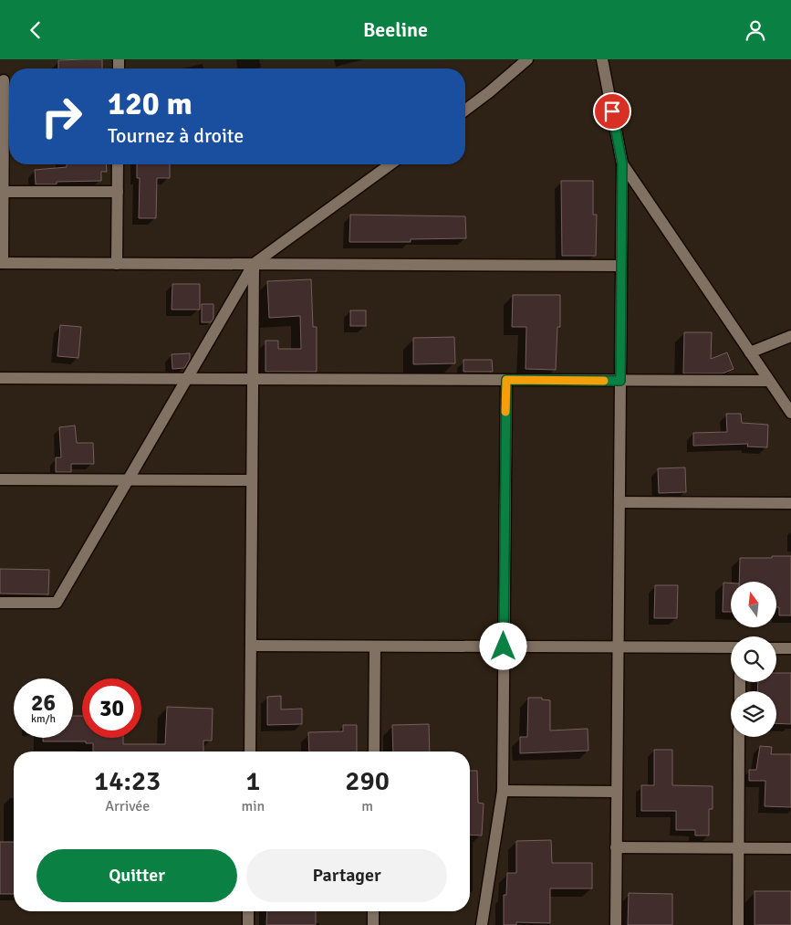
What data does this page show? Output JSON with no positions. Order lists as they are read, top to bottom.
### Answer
{
  "north": "top",
  "page": {
    "header": "Beeline",
    "turn": ["120 m", "Tournez à droite"],
    "speed": "26 km/h",
    "limit": "30",
    "eta": [
      "14:23",
      "Arrivée",
      "1",
      "min",
      "290",
      "m"
    ],
    "buttons": ["Quitter", "Partager"]
  }
}
